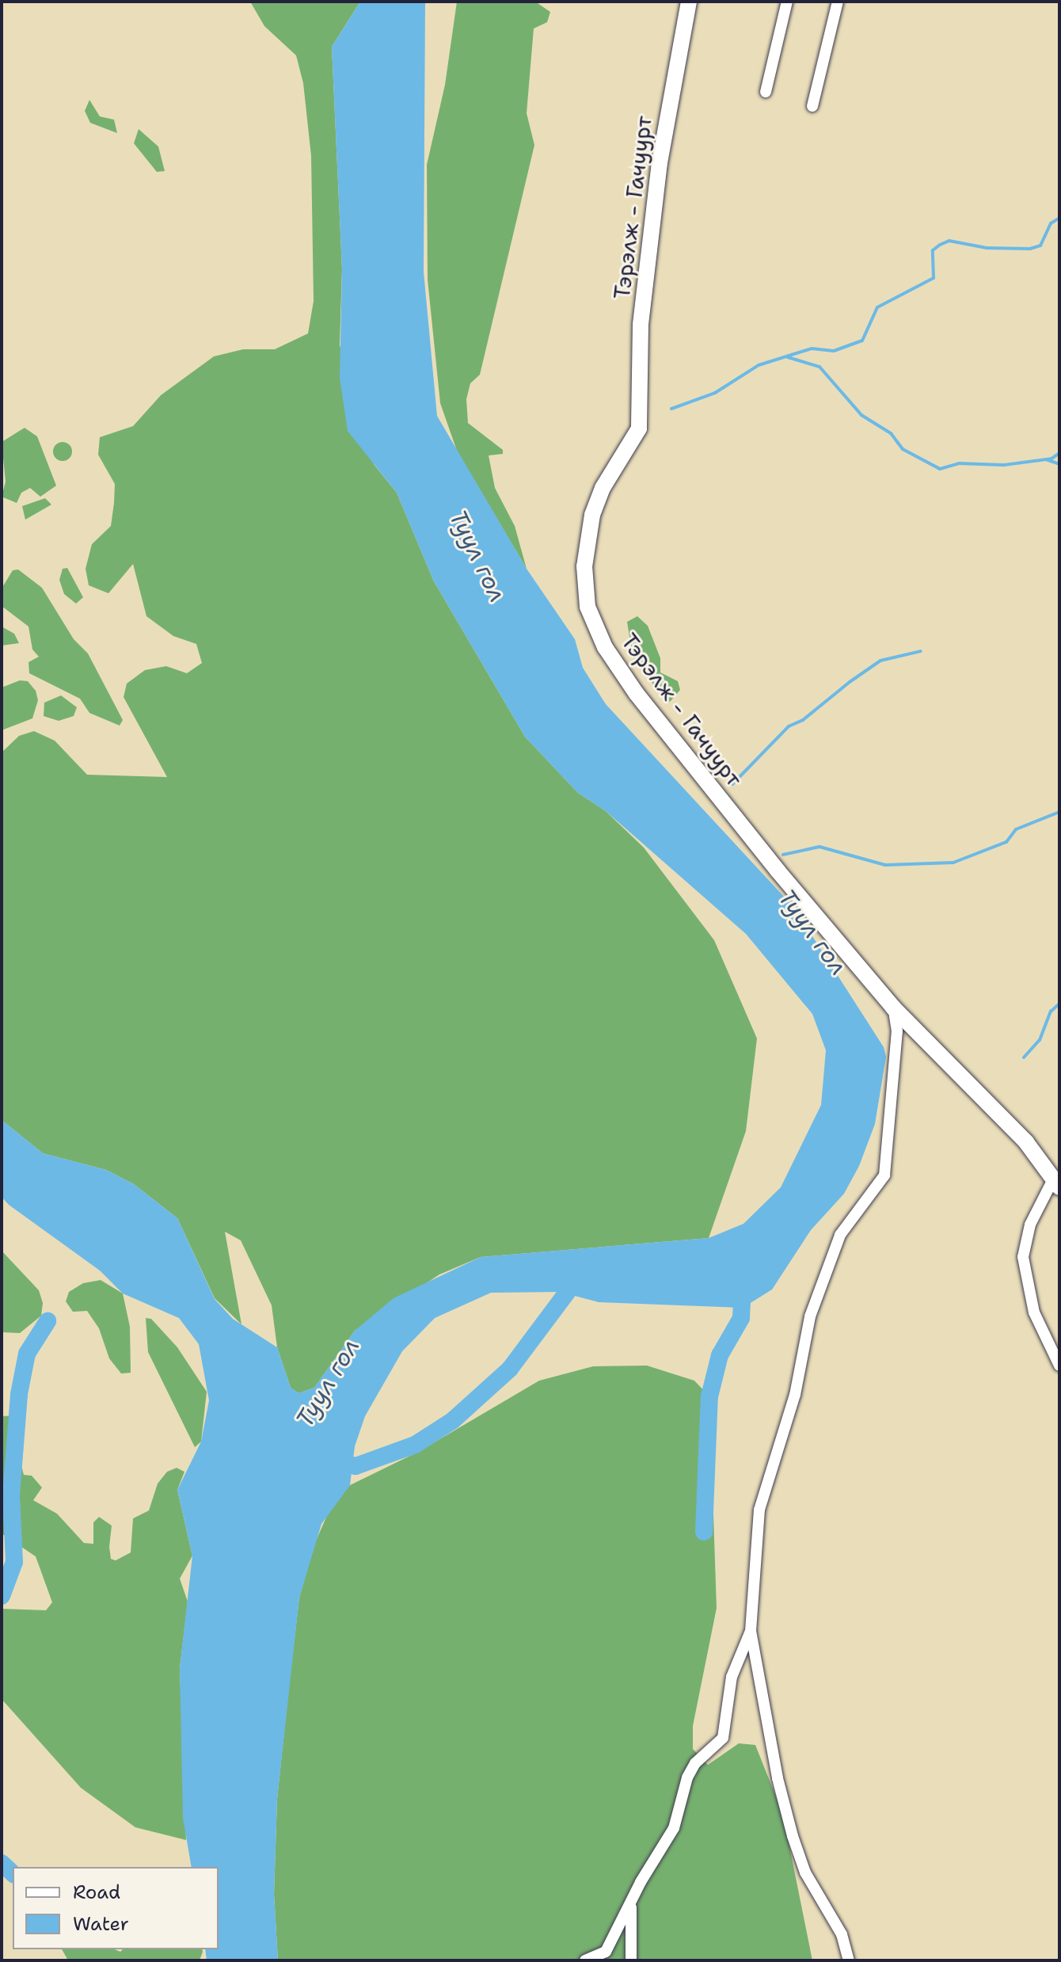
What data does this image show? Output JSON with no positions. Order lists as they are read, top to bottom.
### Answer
{
  "streets": {
    "main road": ["Тэрэлж - Гачуурт"]
  },
  "water": ["Туул гол"],
  "legend": ["Road", "Water"]
}
